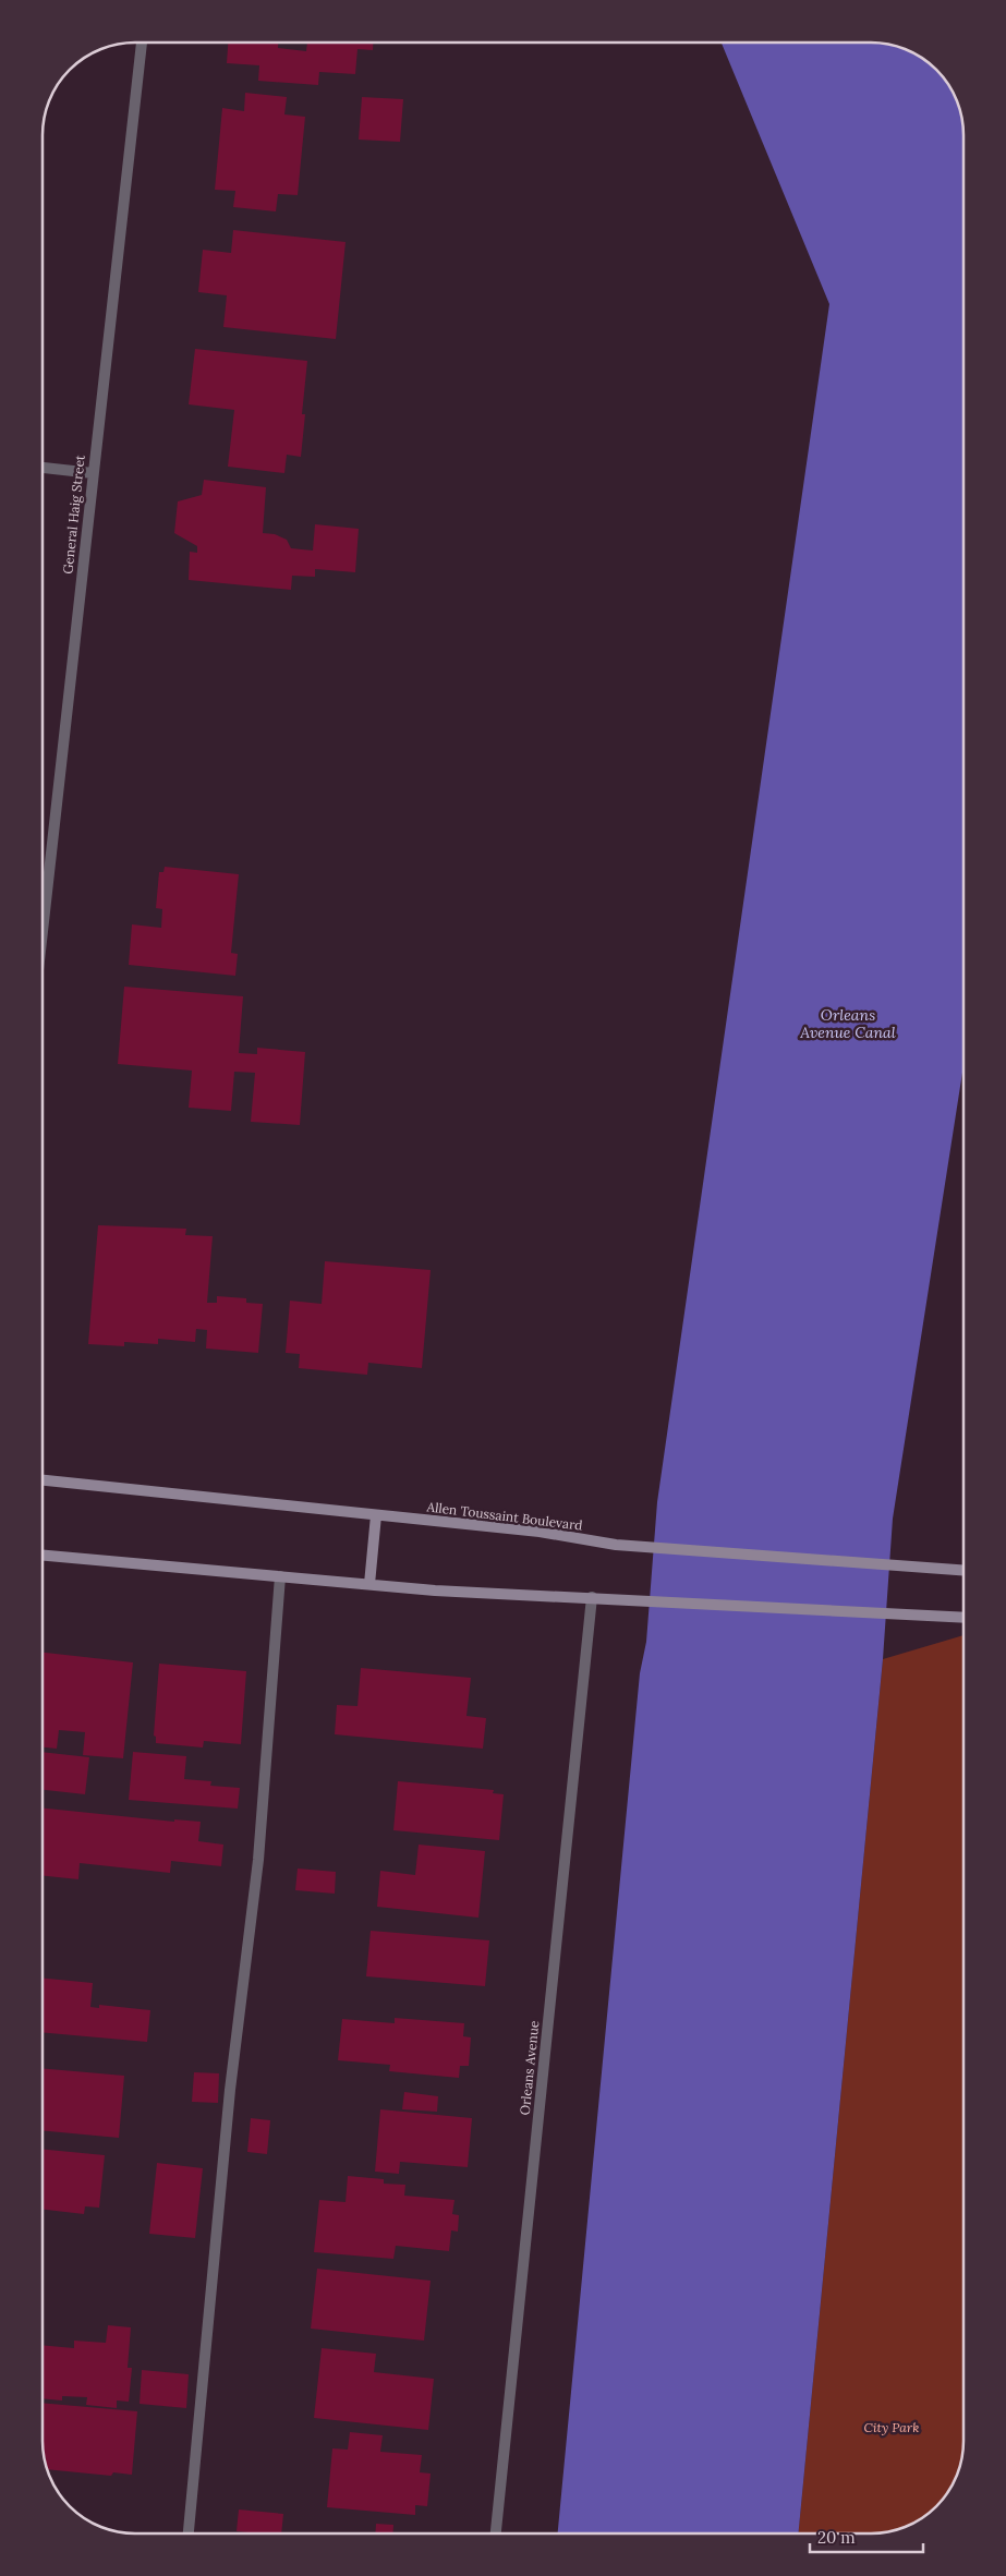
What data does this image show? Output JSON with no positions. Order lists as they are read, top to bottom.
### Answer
{
  "streets": {
    "main road": ["Allen Toussaint Boulevard"],
    "street": ["General Haig Street", "Orleans Avenue"]
  },
  "water": ["Orleans Avenue Canal"],
  "parks": ["City Park"],
  "scale_bar": "20 m"
}
